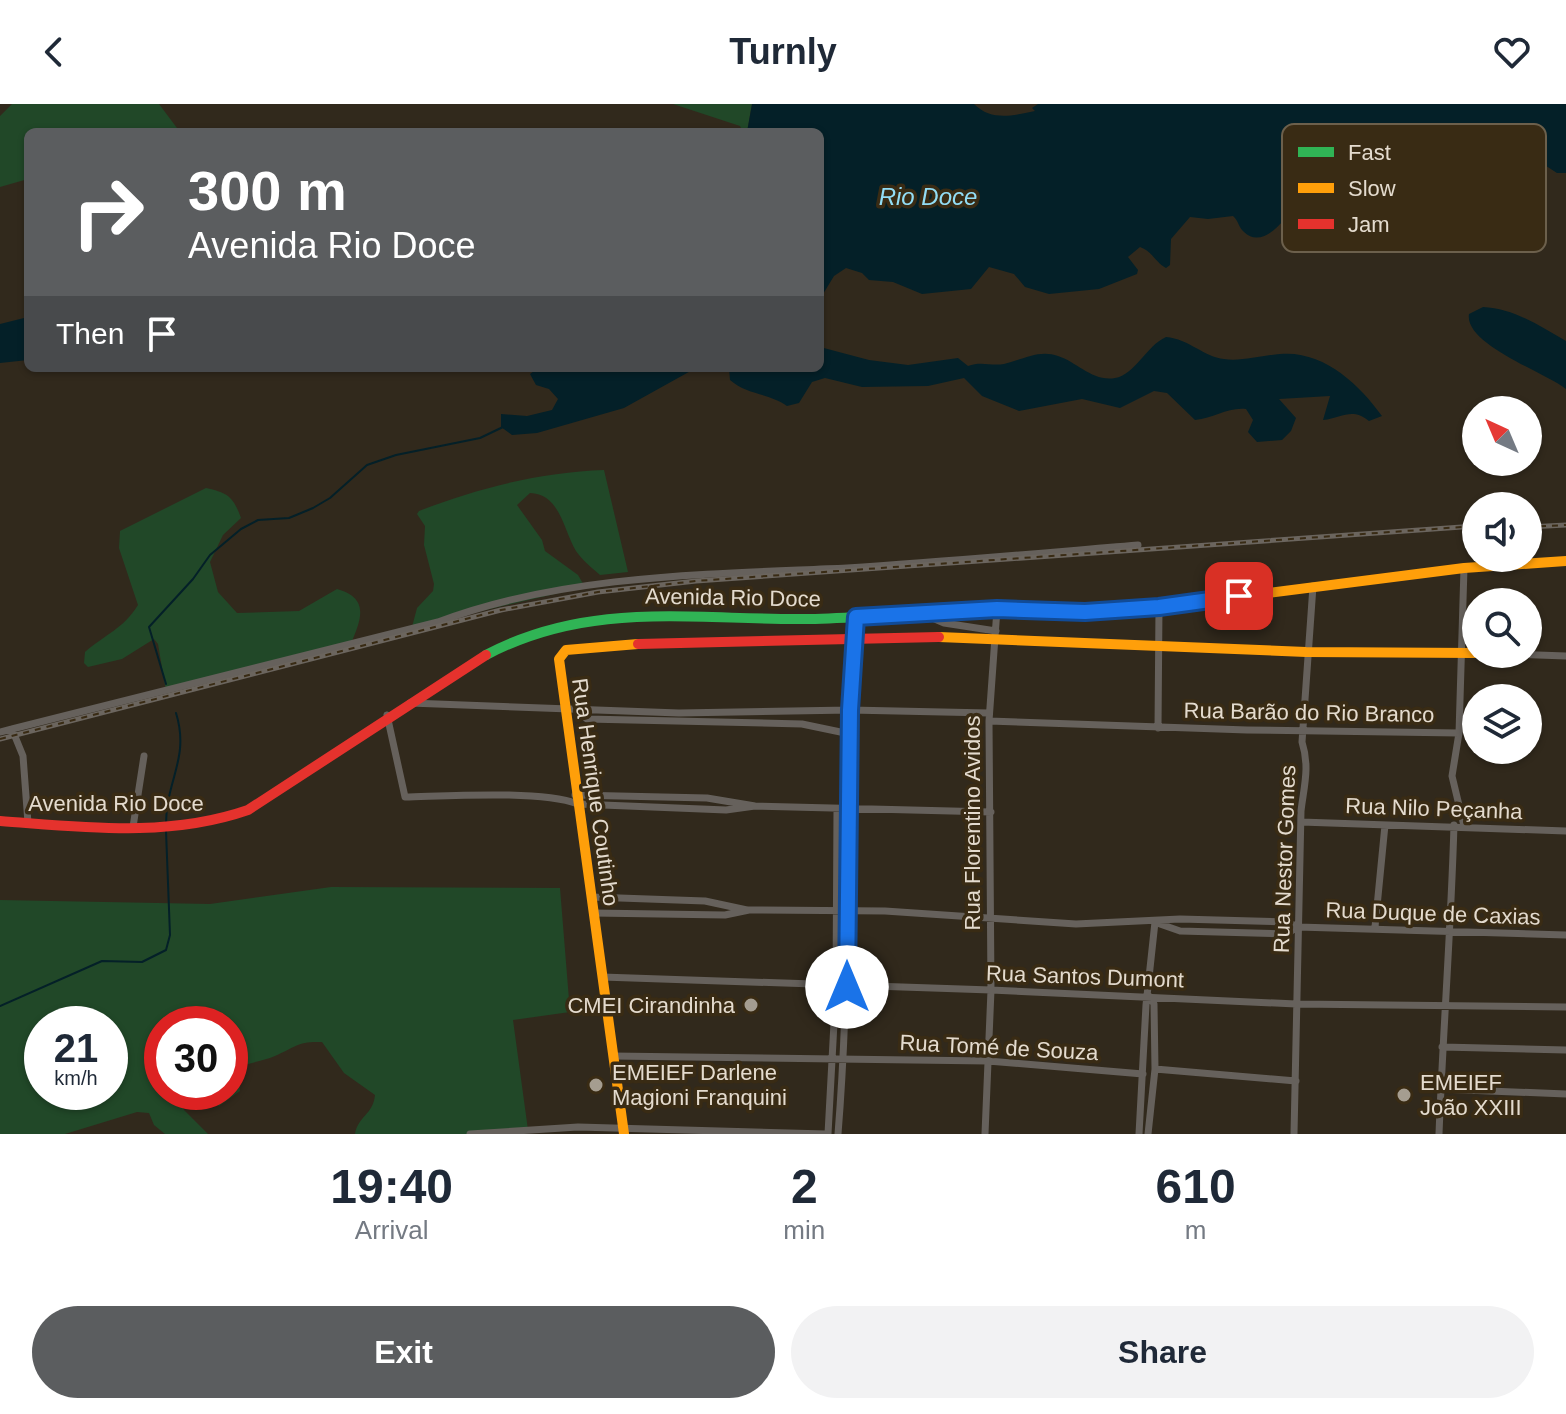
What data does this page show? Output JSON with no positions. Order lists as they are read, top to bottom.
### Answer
{
  "streets": {
    "street": [
      "Avenida Rio Doce",
      "Rua Barão do Rio Branco",
      "Rua Henrique Coutinho",
      "Rua Nilo Peçanha",
      "Rua Florentino Avidos",
      "Rua Nestor Gomes",
      "Rua Duque de Caxias",
      "Rua Santos Dumont",
      "Rua Tomé de Souza"
    ]
  },
  "crossings": [
    ["Avenida Rio Doce", "Rua Florentino Avidos"],
    ["Avenida Rio Doce", "Rua Nestor Gomes"],
    ["Rua Barão do Rio Branco", "Rua Florentino Avidos"],
    ["Rua Barão do Rio Branco", "Rua Nestor Gomes"],
    ["Rua Henrique Coutinho", "Rua Duque de Caxias"],
    ["Rua Henrique Coutinho", "Rua Santos Dumont"],
    ["Rua Henrique Coutinho", "Rua Tomé de Souza"],
    ["Rua Nilo Peçanha", "Rua Nestor Gomes"],
    ["Rua Florentino Avidos", "Rua Duque de Caxias"],
    ["Rua Florentino Avidos", "Rua Santos Dumont"],
    ["Rua Florentino Avidos", "Rua Tomé de Souza"],
    ["Rua Nestor Gomes", "Rua Duque de Caxias"],
    ["Rua Nestor Gomes", "Rua Santos Dumont"]
  ],
  "water": ["Rio Doce"],
  "places": ["CMEI Cirandinha", "EMEIEF Darlene Magioni Franquini", "EMEIEF João XXIII"],
  "legend": ["Fast", "Slow", "Jam"],
  "north": "top left",
  "page": {
    "header": "Turnly",
    "turn": ["300 m", "Avenida Rio Doce"],
    "then": "Then",
    "speed": "21 km/h",
    "limit": "30",
    "eta": [
      "19:40",
      "Arrival",
      "2",
      "min",
      "610",
      "m"
    ],
    "buttons": ["Exit", "Share"]
  }
}
